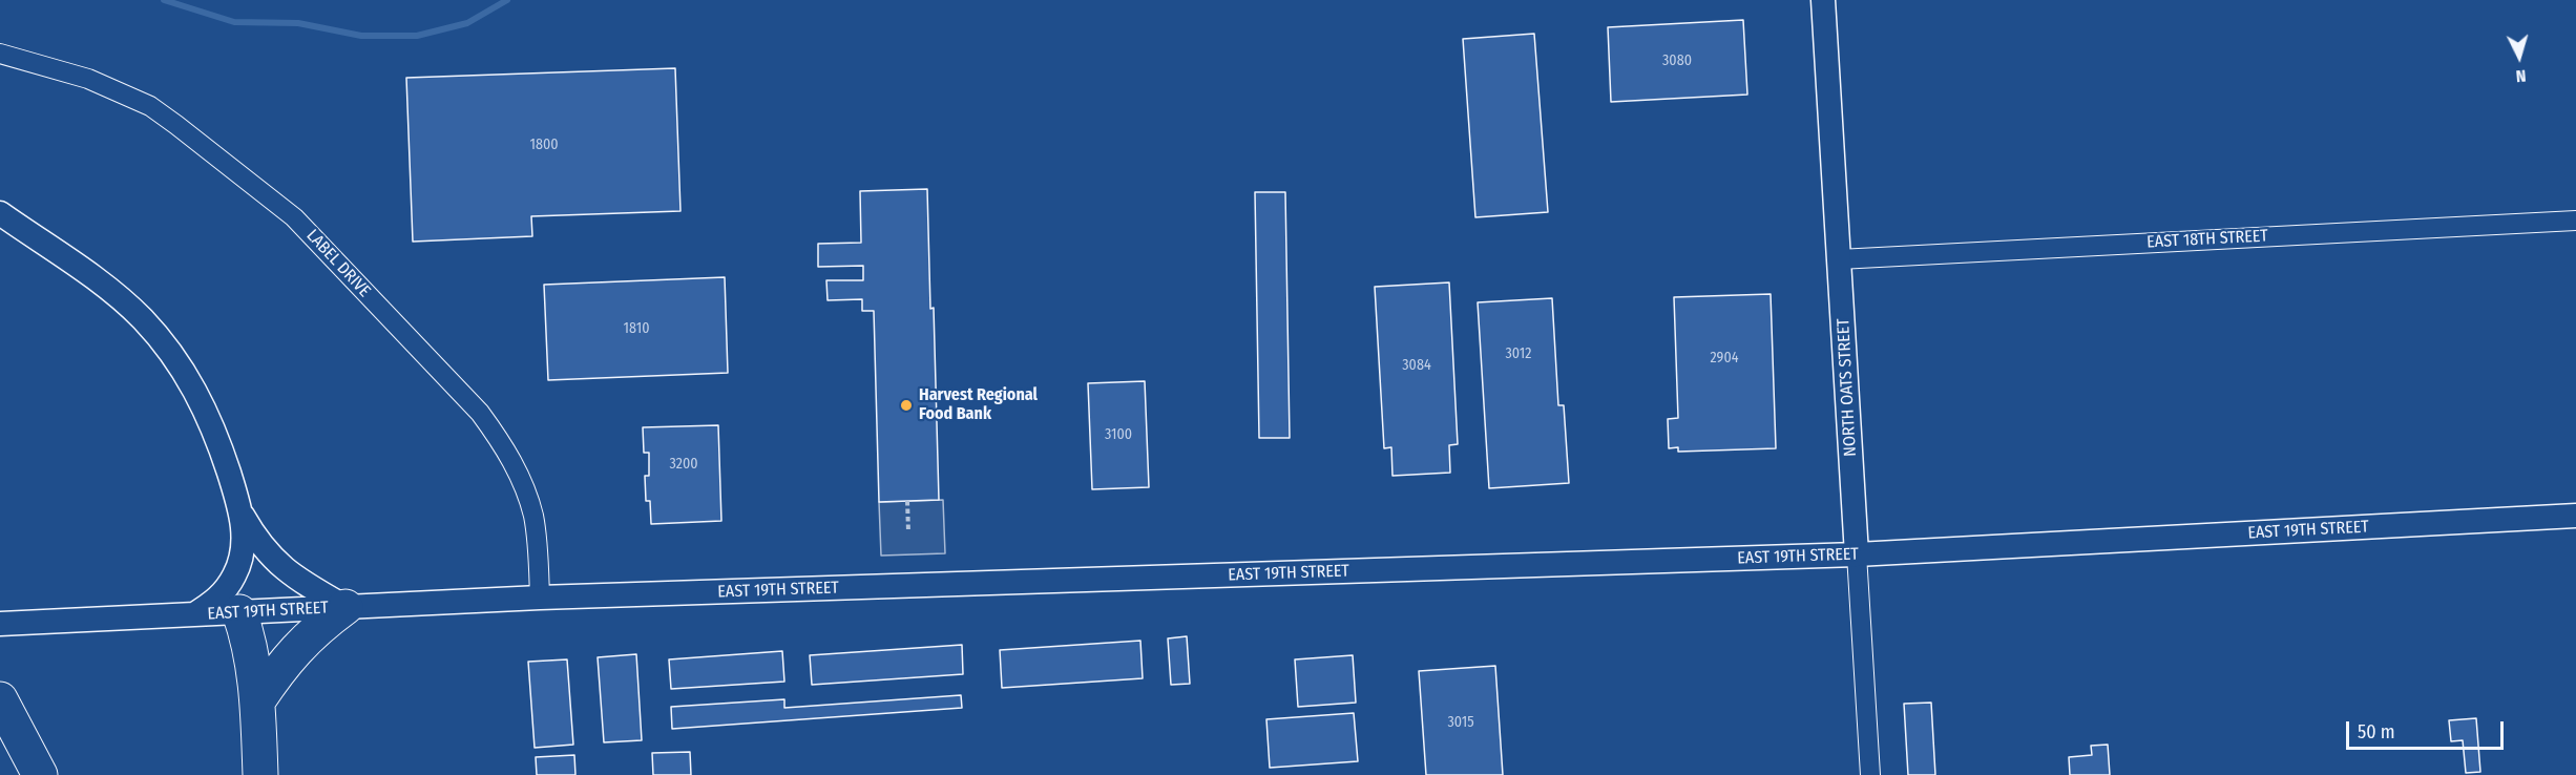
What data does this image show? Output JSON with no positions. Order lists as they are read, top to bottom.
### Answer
{
  "streets": {
    "street": [
      "EAST 18TH STREET",
      "LABEL DRIVE",
      "NORTH OATS STREET",
      "EAST 19TH STREET"
    ]
  },
  "crossings": [
    ["EAST 18TH STREET", "NORTH OATS STREET"],
    ["LABEL DRIVE", "EAST 19TH STREET"],
    ["NORTH OATS STREET", "EAST 19TH STREET"]
  ],
  "places": ["Harvest Regional Food Bank"],
  "house_numbers": [
    "3080",
    "1800",
    "1810",
    "3012",
    "2904",
    "3084",
    "3100",
    "3200",
    "3015"
  ],
  "scale_bar": "50 m",
  "north": "bottom"
}
